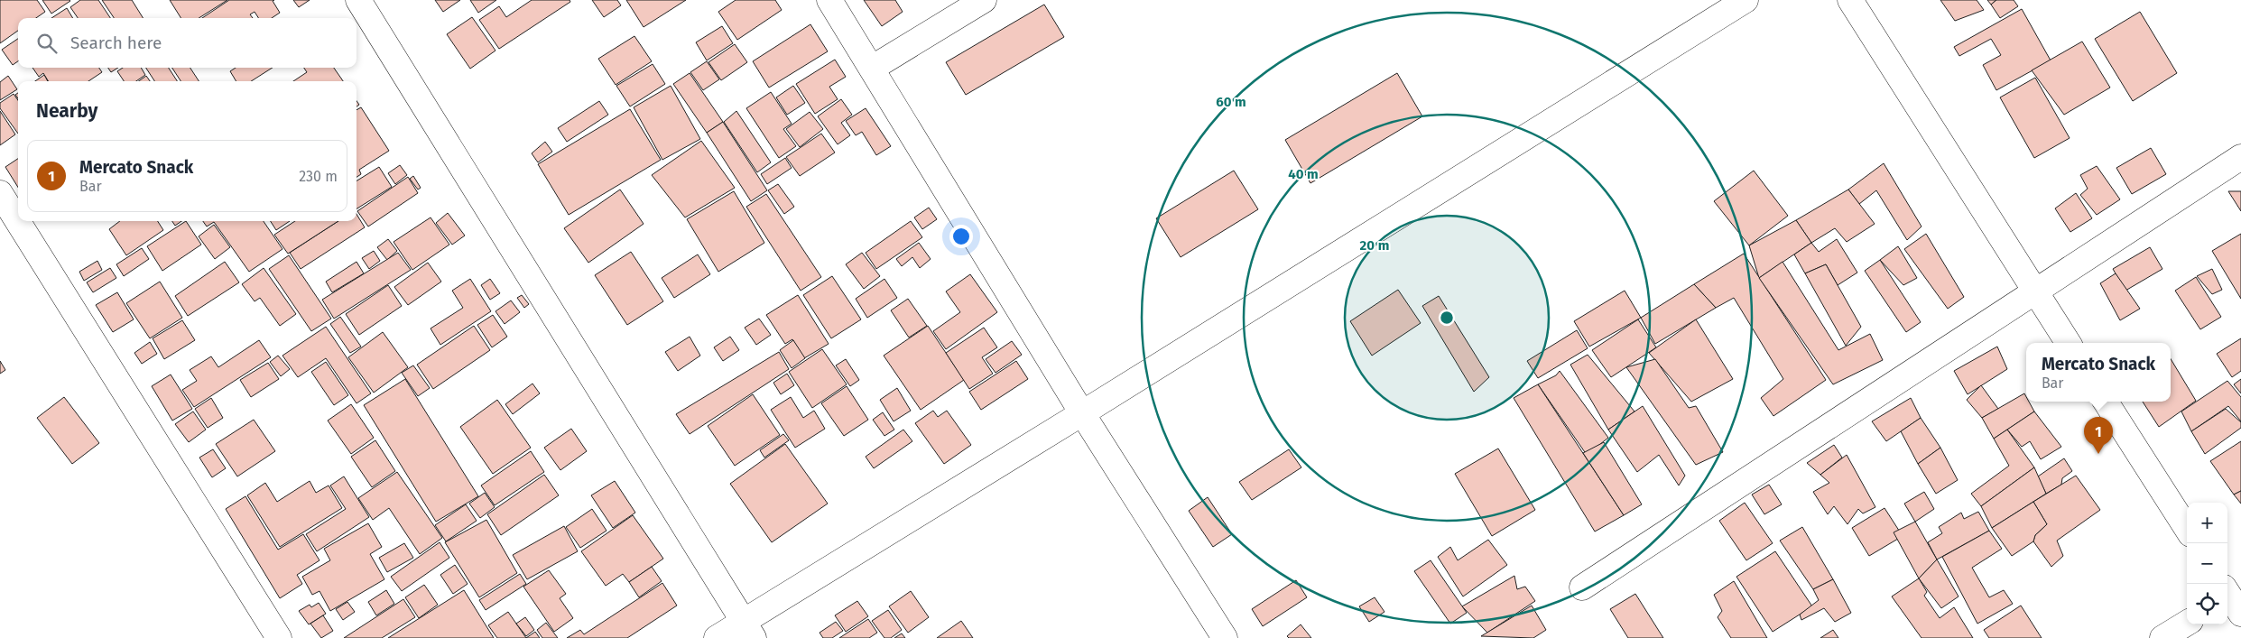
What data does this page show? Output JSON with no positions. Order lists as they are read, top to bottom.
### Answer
{
  "page": {
    "search": "Search here",
    "heading": "Nearby",
    "list": [
      {
        "mark": "1",
        "name": "Mercato Snack",
        "note": "Bar",
        "value": "230 m"
      }
    ],
    "popup": ["Mercato Snack", "Bar"],
    "pins": "1",
    "map_buttons": ["+", "−"]
  },
  "rings": ["60 m", "40 m", "20 m"]
}
